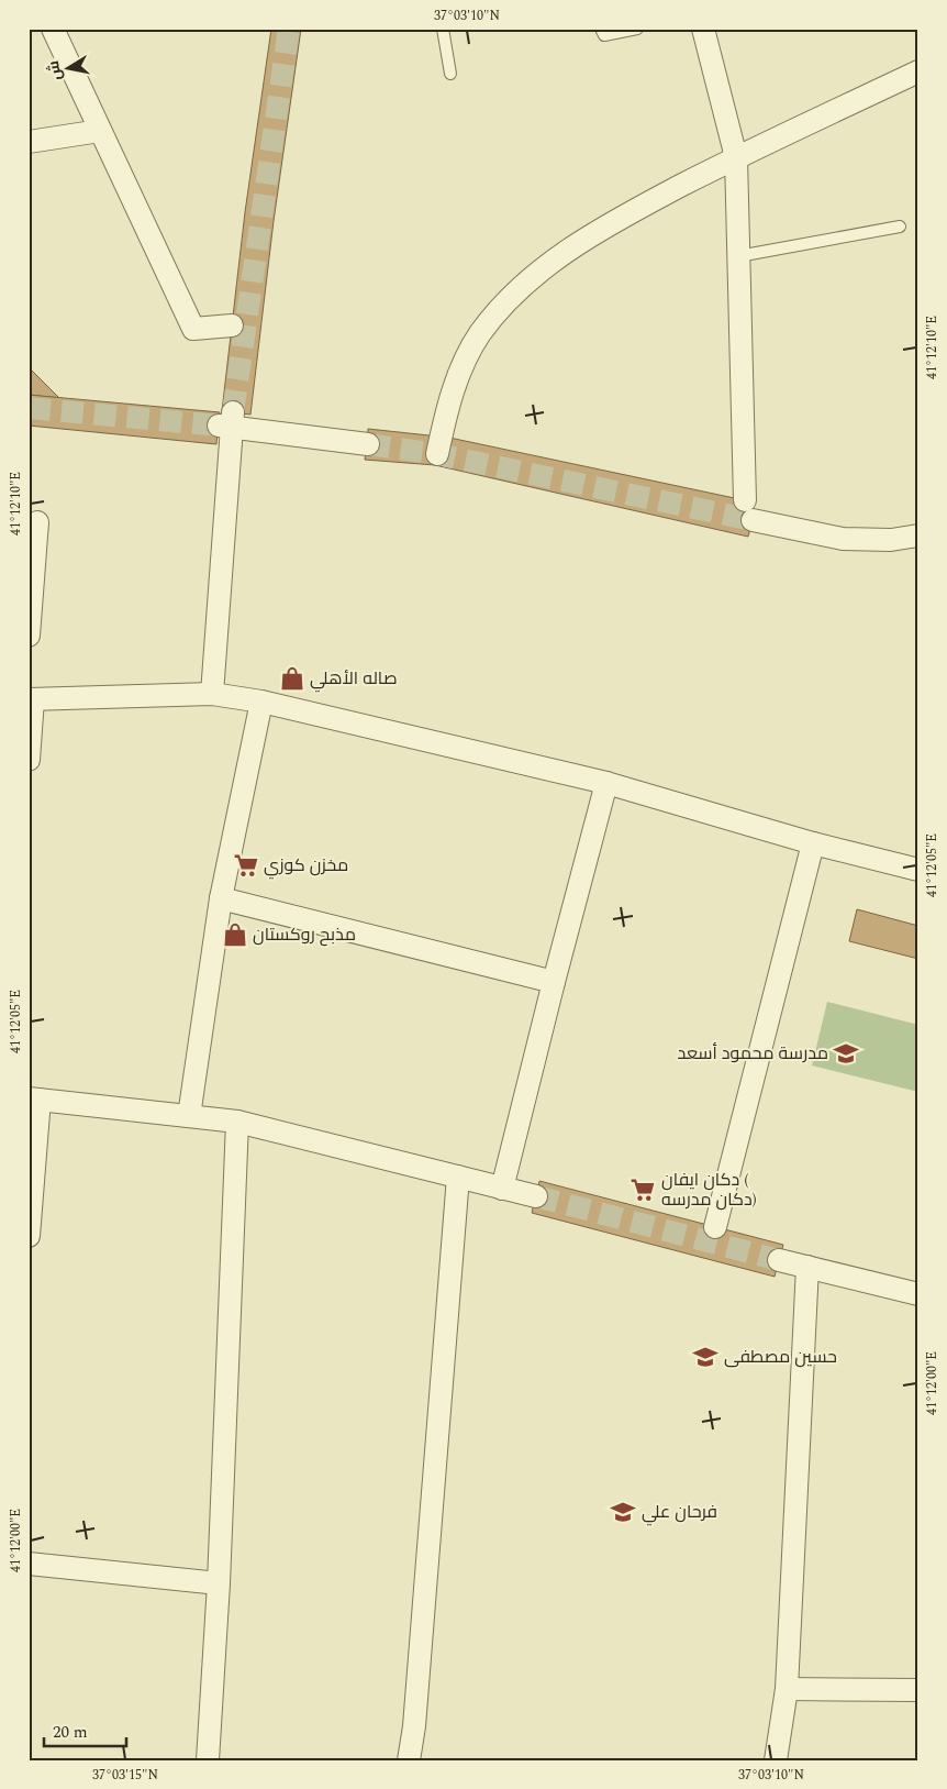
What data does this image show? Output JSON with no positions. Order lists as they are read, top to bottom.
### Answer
{
  "places": {
    "shop": ["صاله الأهلي", "مذبح روكستان"],
    "supermarket": ["مخزن كوزي", "دكان ايفان ( دكان مدرسه)"],
    "school or university": ["مدرسة محمود أسعد", "حسين مصطفى", "فرحان علي"]
  },
  "scale_bar": "20 m",
  "north": "left",
  "coordinates": [
    "37°03'10\"N",
    "41°12'10\"E",
    "41°12'05\"E",
    "41°12'00\"E",
    "37°03'15\"N"
  ]
}
